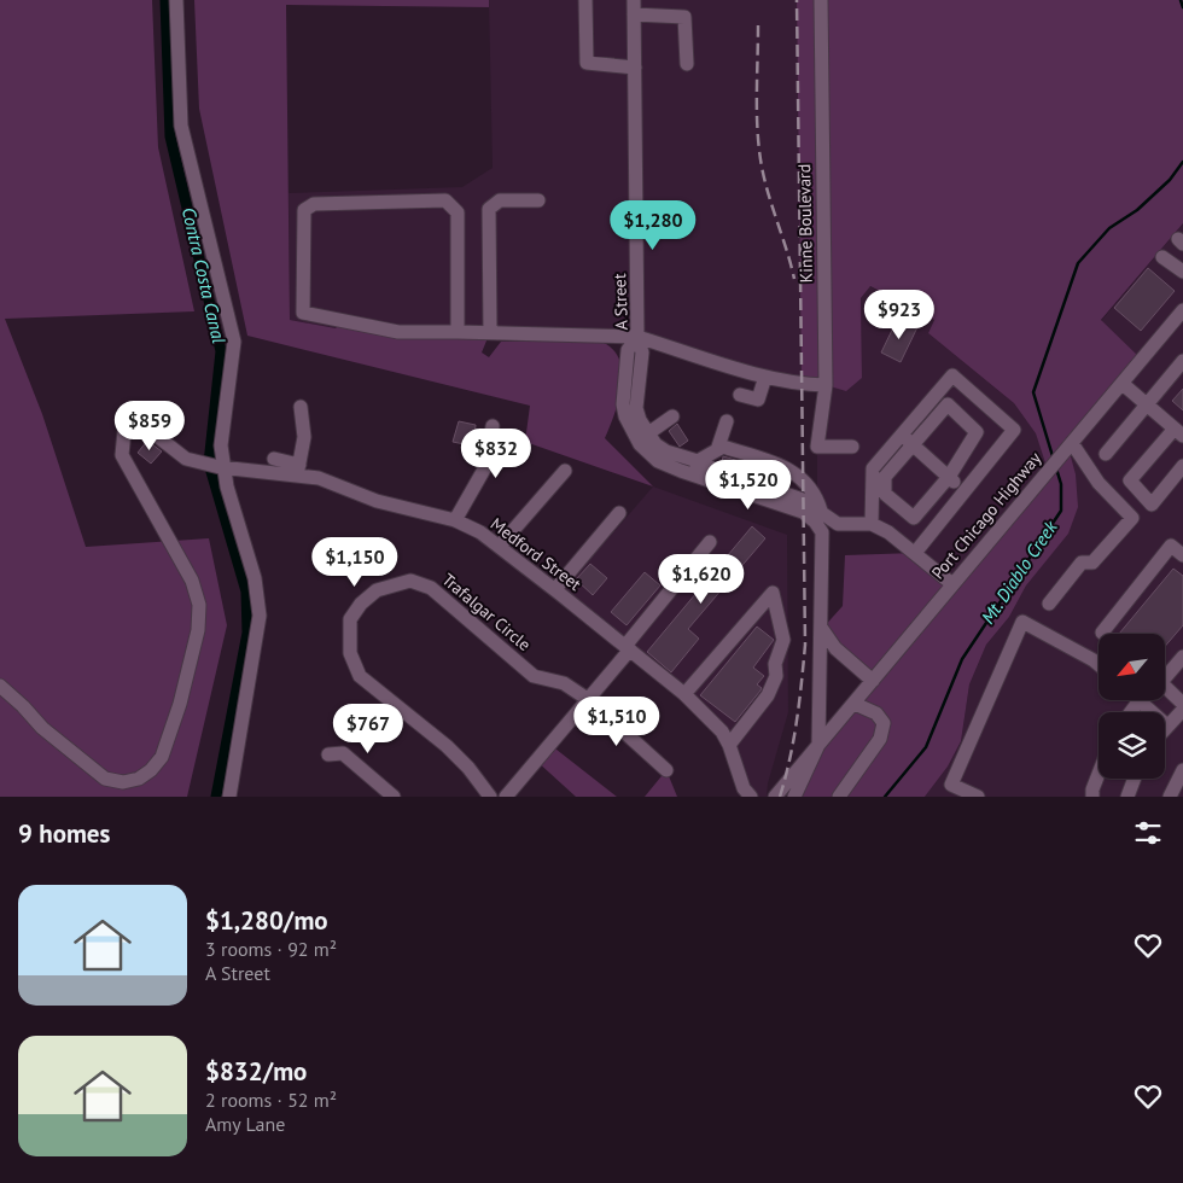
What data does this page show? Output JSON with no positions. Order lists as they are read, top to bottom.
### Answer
{
  "streets": {
    "street": [
      "Kinne Boulevard",
      "A Street",
      "Port Chicago Highway",
      "Medford Street",
      "Trafalgar Circle"
    ]
  },
  "crossings": [
    ["Kinne Boulevard", "A Street"]
  ],
  "water": ["Contra Costa Canal", "Mt. Diablo Creek"],
  "north": "bottom left",
  "page": {
    "price": [
      "$1,280",
      "$923",
      "$859",
      "$832",
      "$1,520",
      "$1,150",
      "$1,620",
      "$1,510",
      "$767"
    ],
    "heading": "9 homes",
    "list": [
      {
        "name": "$1,280/mo",
        "note": "3 rooms · 92 m² · A Street"
      },
      {
        "name": "$832/mo",
        "note": "2 rooms · 52 m² · Amy Lane"
      }
    ]
  }
}
